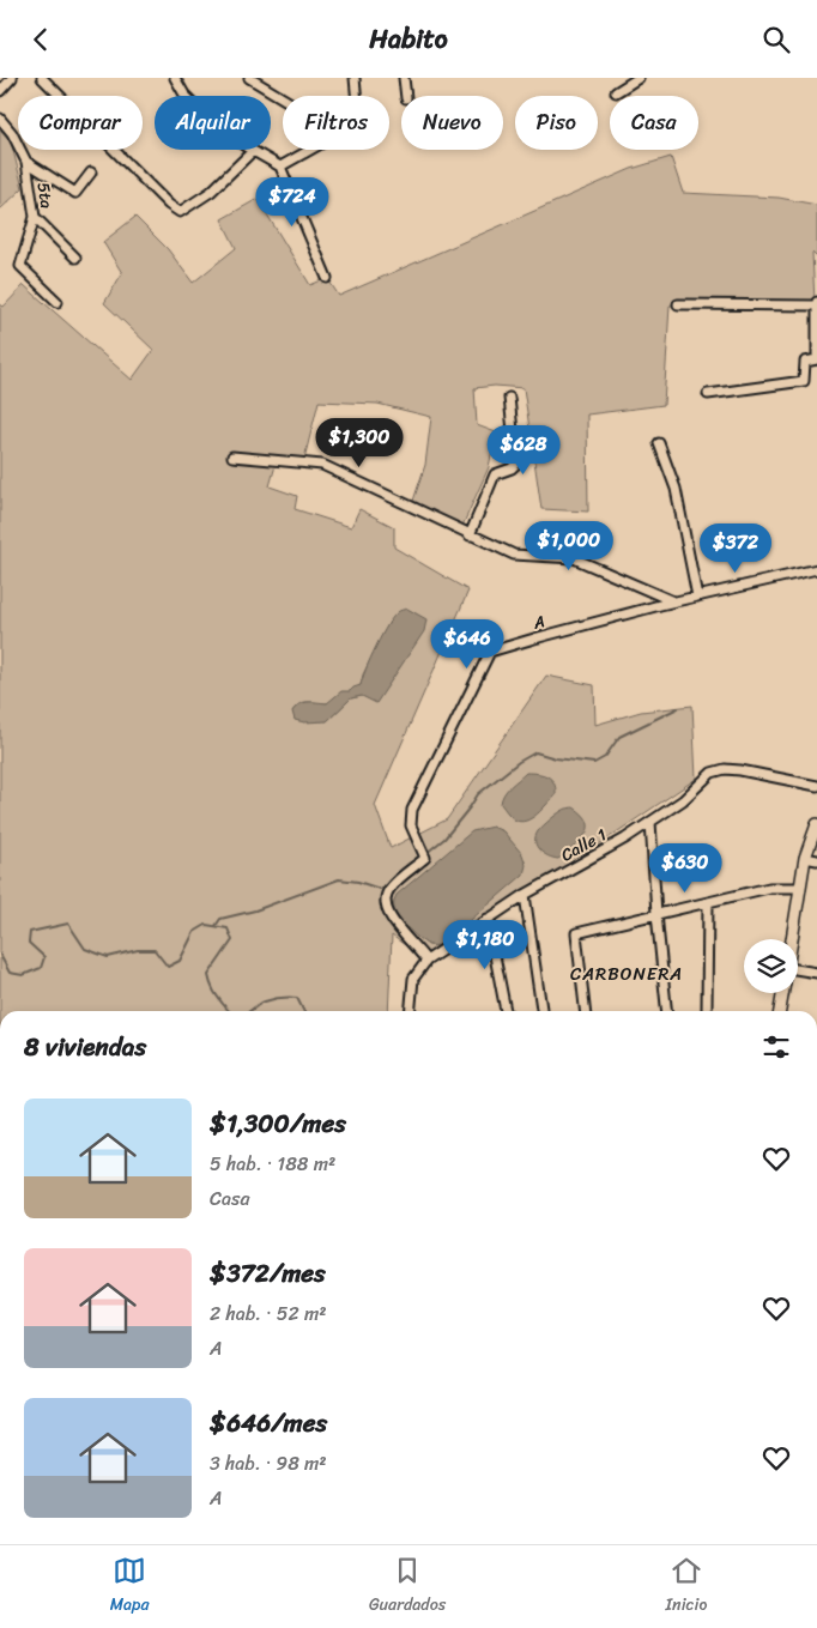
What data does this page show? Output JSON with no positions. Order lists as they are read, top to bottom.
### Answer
{
  "streets": {
    "street": ["5ta", "A", "Calle 1"]
  },
  "crossings": [
    ["A", "Calle 1"]
  ],
  "districts": ["CARBONERA"],
  "page": {
    "header": "Habito",
    "chip": [
      "Comprar",
      "Alquilar",
      "Filtros",
      "Nuevo",
      "Piso",
      "Casa"
    ],
    "price": [
      "$724",
      "$1,300",
      "$628",
      "$1,000",
      "$372",
      "$646",
      "$630",
      "$1,180"
    ],
    "heading": "8 viviendas",
    "list": [
      {
        "name": "$1,300/mes",
        "note": "5 hab. · 188 m² · Casa"
      },
      {
        "name": "$372/mes",
        "note": "2 hab. · 52 m² · A"
      },
      {
        "name": "$646/mes",
        "note": "3 hab. · 98 m² · A"
      }
    ],
    "tabs": ["Mapa", "Guardados", "Inicio"]
  }
}
